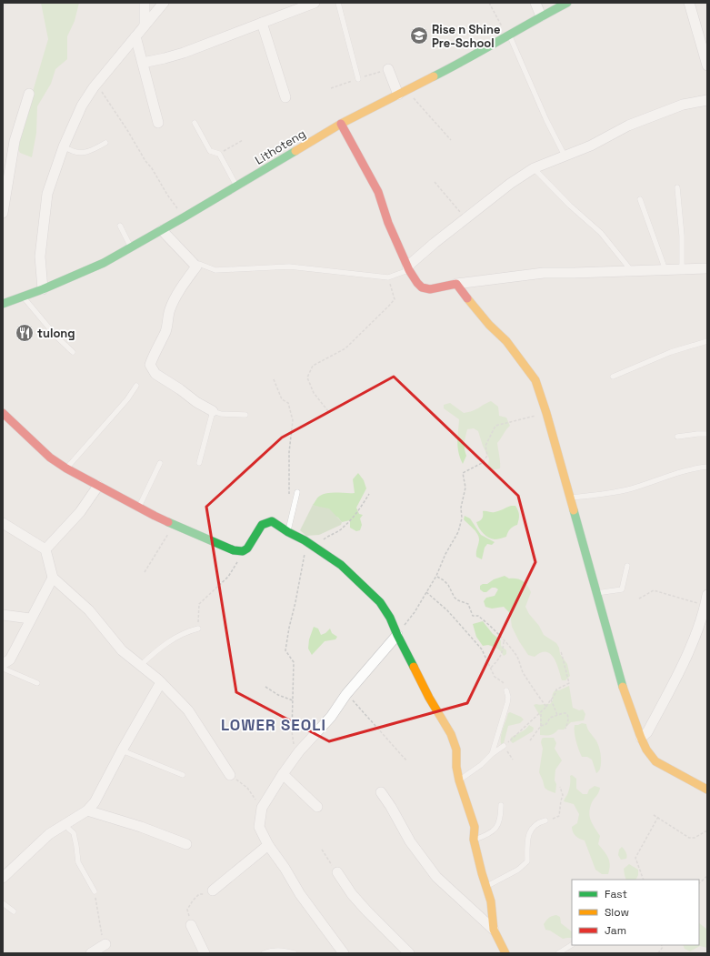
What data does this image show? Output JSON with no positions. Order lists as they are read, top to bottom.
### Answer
{
  "streets": {
    "street": ["Lithoteng"]
  },
  "districts": ["LOWER SEOLI"],
  "places": {
    "school or university": ["Rise n Shine Pre-School"],
    "restaurant": ["tulong"]
  },
  "legend": ["Fast", "Slow", "Jam"]
}
